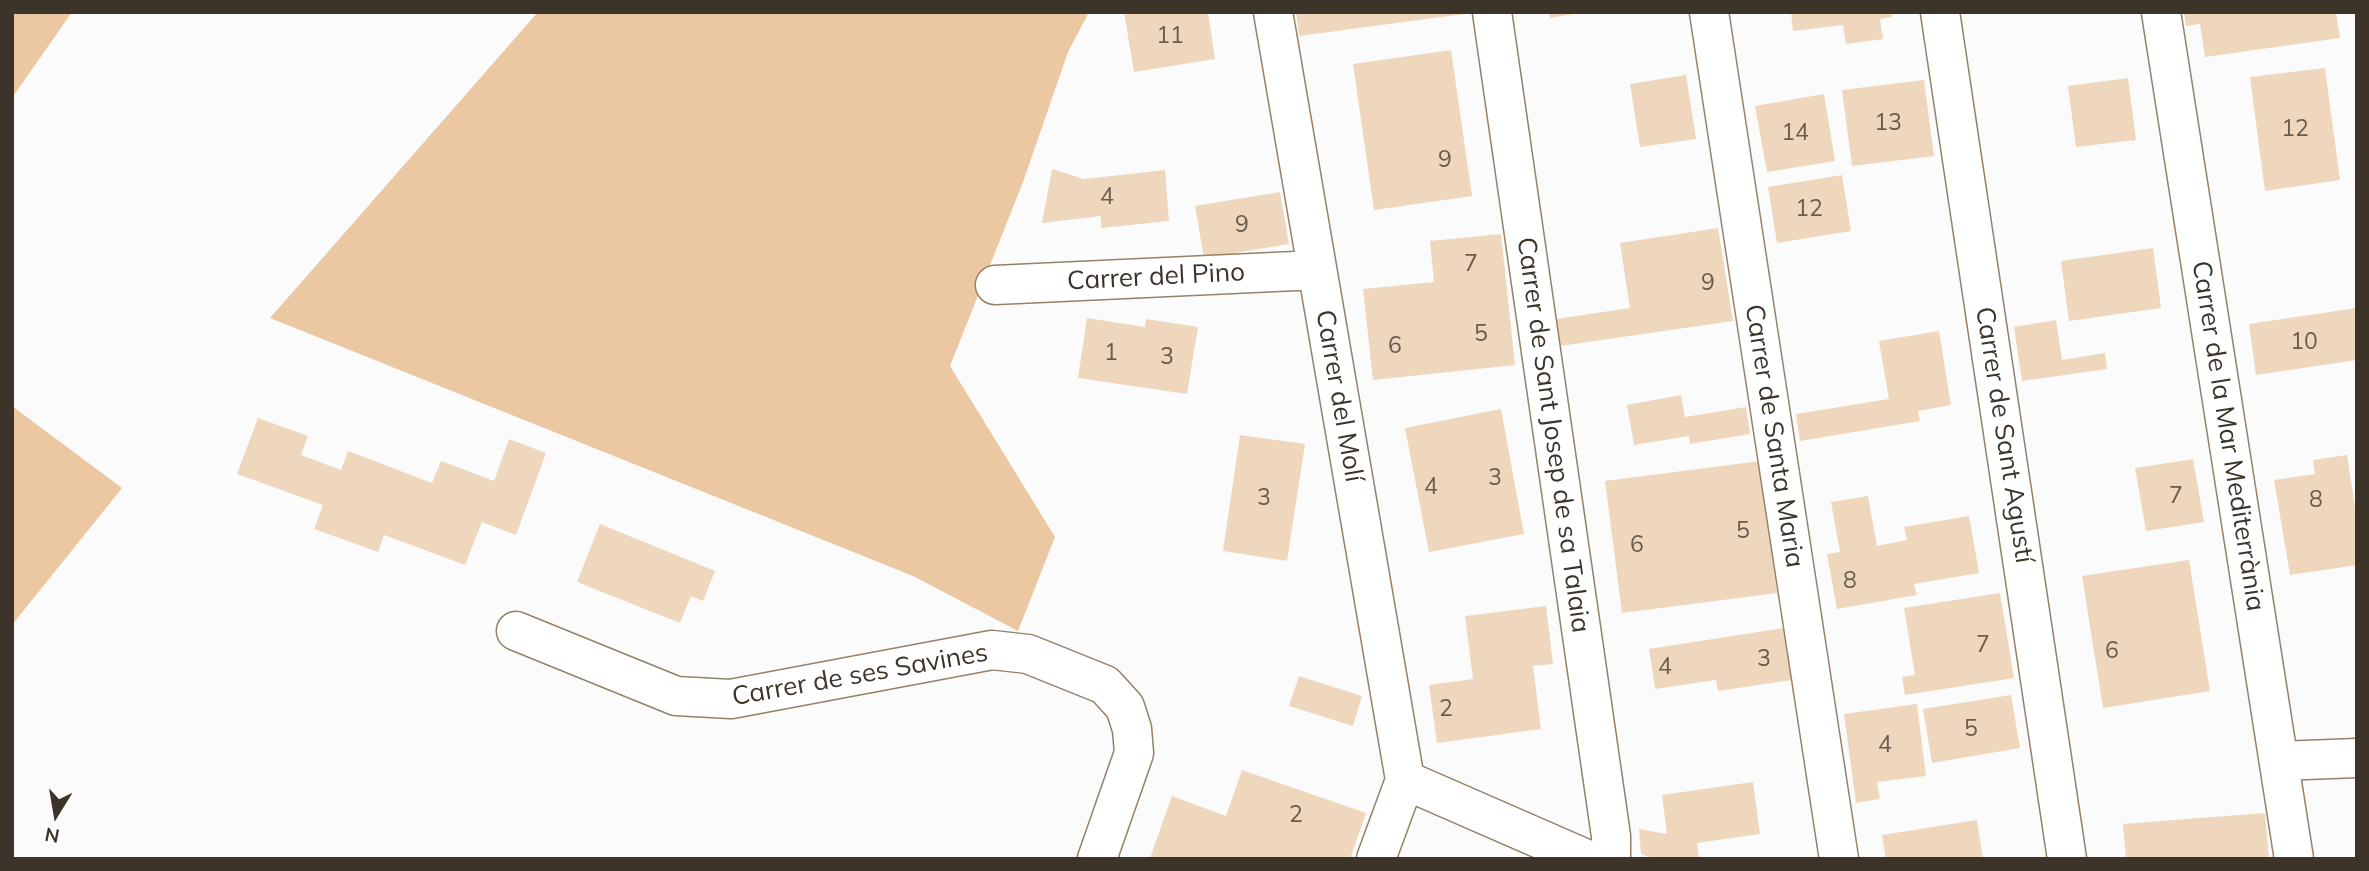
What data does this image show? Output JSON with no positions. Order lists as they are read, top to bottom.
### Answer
{
  "streets": {
    "street": [
      "Carrer del Pino",
      "Carrer del Molí",
      "Carrer de Sant Josep de sa Talaia",
      "Carrer de Sant Agustí",
      "Carrer de Santa Maria",
      "Carrer de la Mar Mediterrània",
      "Carrer de ses Savines"
    ]
  },
  "crossings": [
    ["Carrer del Pino", "Carrer del Molí"]
  ],
  "house_numbers": [
    "11",
    "13",
    "12",
    "14",
    "9",
    "4",
    "12",
    "9",
    "7",
    "9",
    "5",
    "10",
    "6",
    "1",
    "3",
    "3",
    "4",
    "7",
    "3",
    "8",
    "5",
    "6",
    "8",
    "7",
    "6",
    "3",
    "4",
    "2",
    "5",
    "4",
    "2"
  ],
  "north": "bottom"
}
